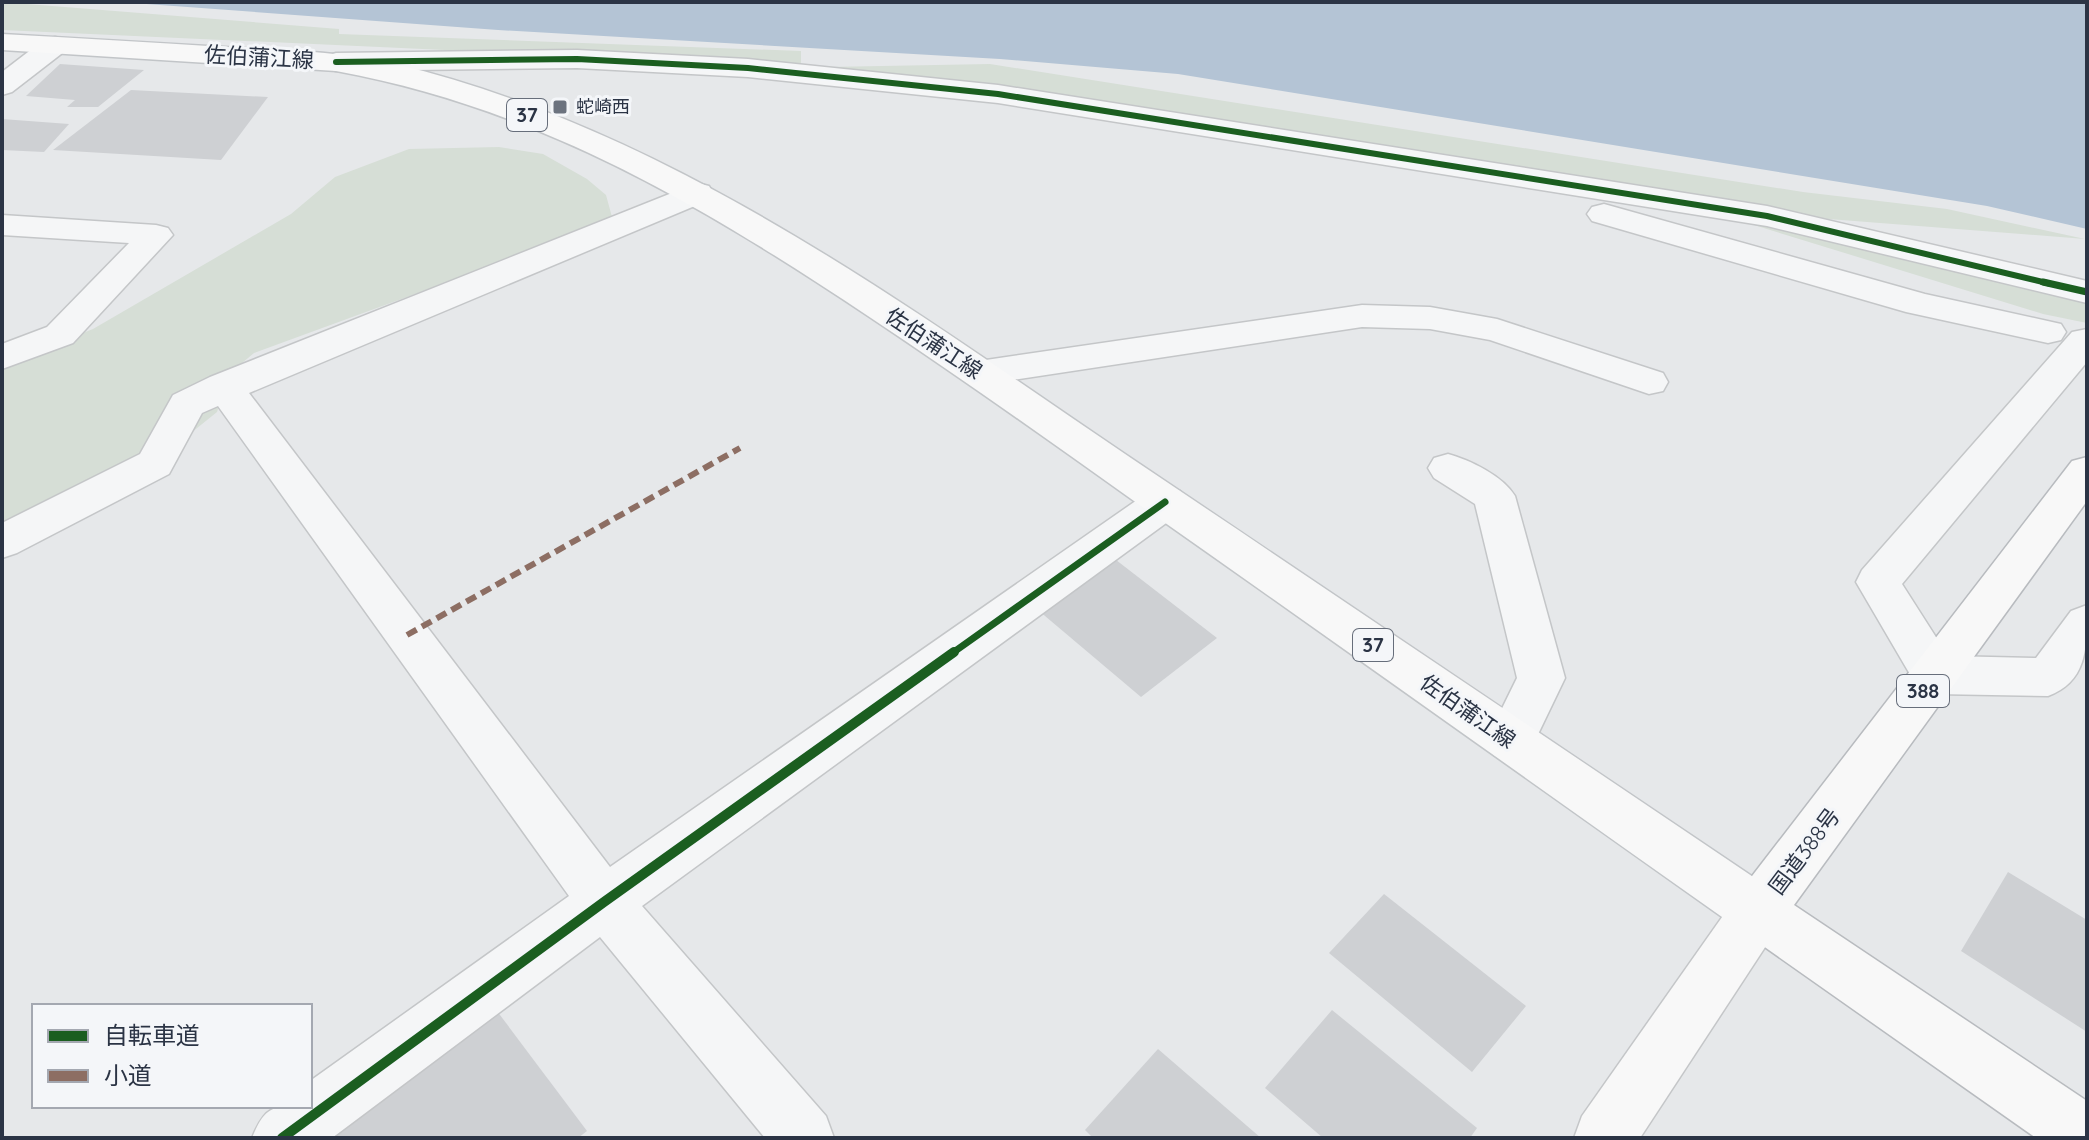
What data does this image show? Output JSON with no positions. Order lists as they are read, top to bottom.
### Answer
{
  "streets": {
    "main road": [
      "佐伯蒲江線",
      "37",
      "388",
      "国道388号"
    ]
  },
  "crossings": [
    ["佐伯蒲江線", "国道388号"]
  ],
  "places": {
    "transit": ["蛇崎西"]
  },
  "legend": ["自転車道", "小道"]
}
